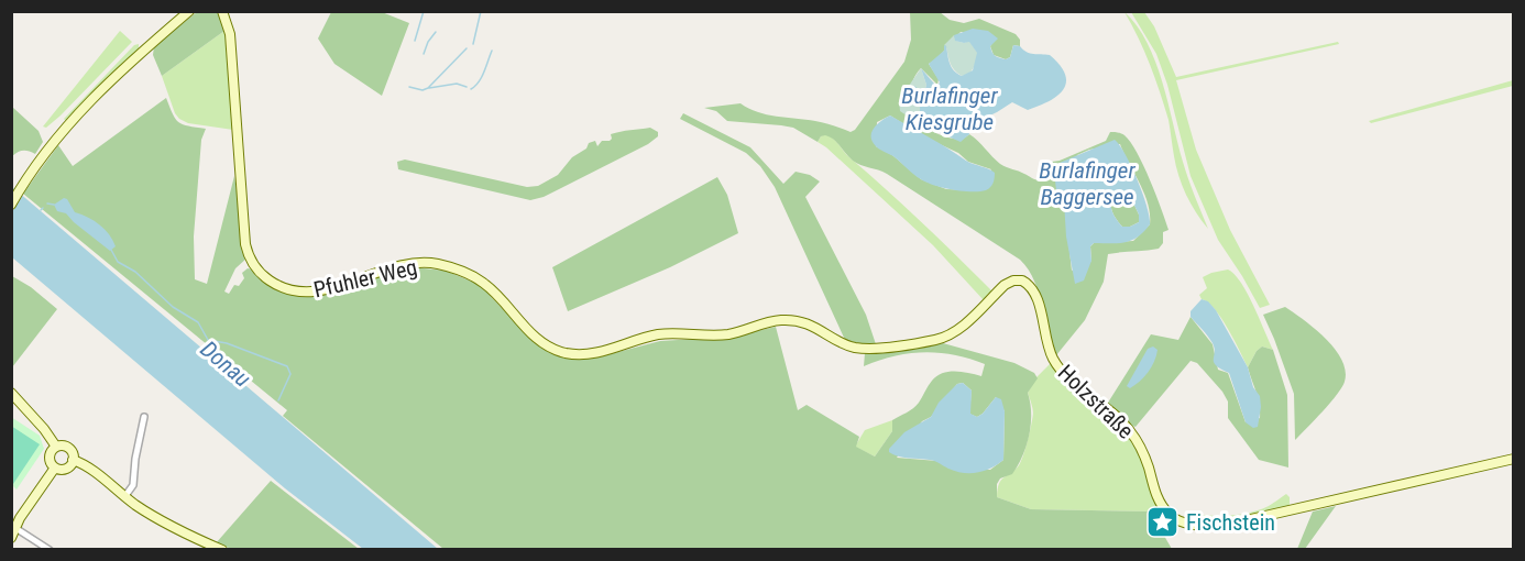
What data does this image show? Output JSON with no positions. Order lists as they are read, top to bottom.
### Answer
{
  "streets": {
    "street": ["Pfuhler Weg", "Holzstraße"]
  },
  "crossings": [
    ["Pfuhler Weg", "Holzstraße"]
  ],
  "water": ["Burlafinger Kiesgrube", "Burlafinger Baggersee", "Donau"],
  "places": {
    "place": ["Fischstein"]
  }
}
